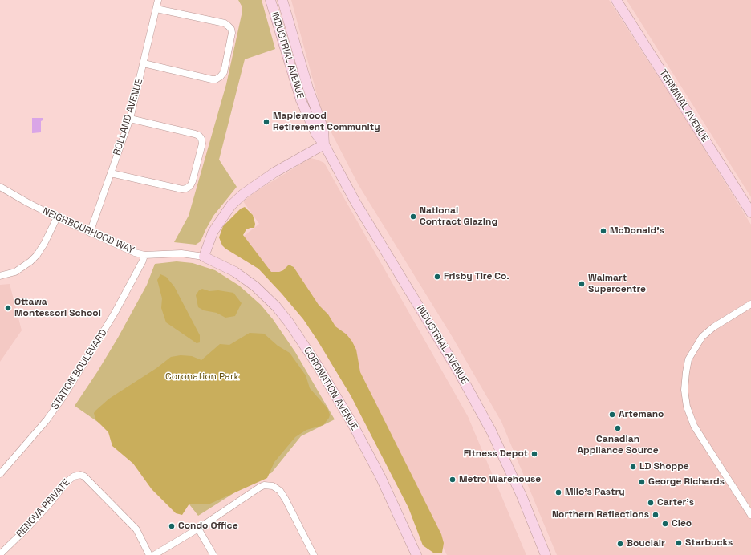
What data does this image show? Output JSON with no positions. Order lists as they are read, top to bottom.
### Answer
{
  "streets": {
    "street": [
      "INDUSTRIAL AVENUE",
      "TERMINAL AVENUE",
      "ROLLAND AVENUE",
      "NEIGHBOURHOOD WAY",
      "STATION BOULEVARD",
      "CORONATION AVENUE",
      "RENOVA PRIVATE"
    ]
  },
  "crossings": [
    ["ROLLAND AVENUE", "NEIGHBOURHOOD WAY"],
    ["NEIGHBOURHOOD WAY", "STATION BOULEVARD"],
    ["NEIGHBOURHOOD WAY", "CORONATION AVENUE"]
  ],
  "parks": ["Coronation Park"],
  "places": [
    "Maplewood Retirement Community",
    "National Contract Glazing",
    "McDonald's",
    "Frisby Tire Co.",
    "Walmart Supercentre",
    "Ottawa Montessori School",
    "Artemano",
    "Canadian Appliance Source",
    "Fitness Depot",
    "LD Shoppe",
    "Metro Warehouse",
    "George Richards",
    "Milo's Pastry",
    "Carter's",
    "Northern Reflections",
    "Cleo",
    "Condo Office",
    "Starbucks",
    "Bouclair"
  ]
}
